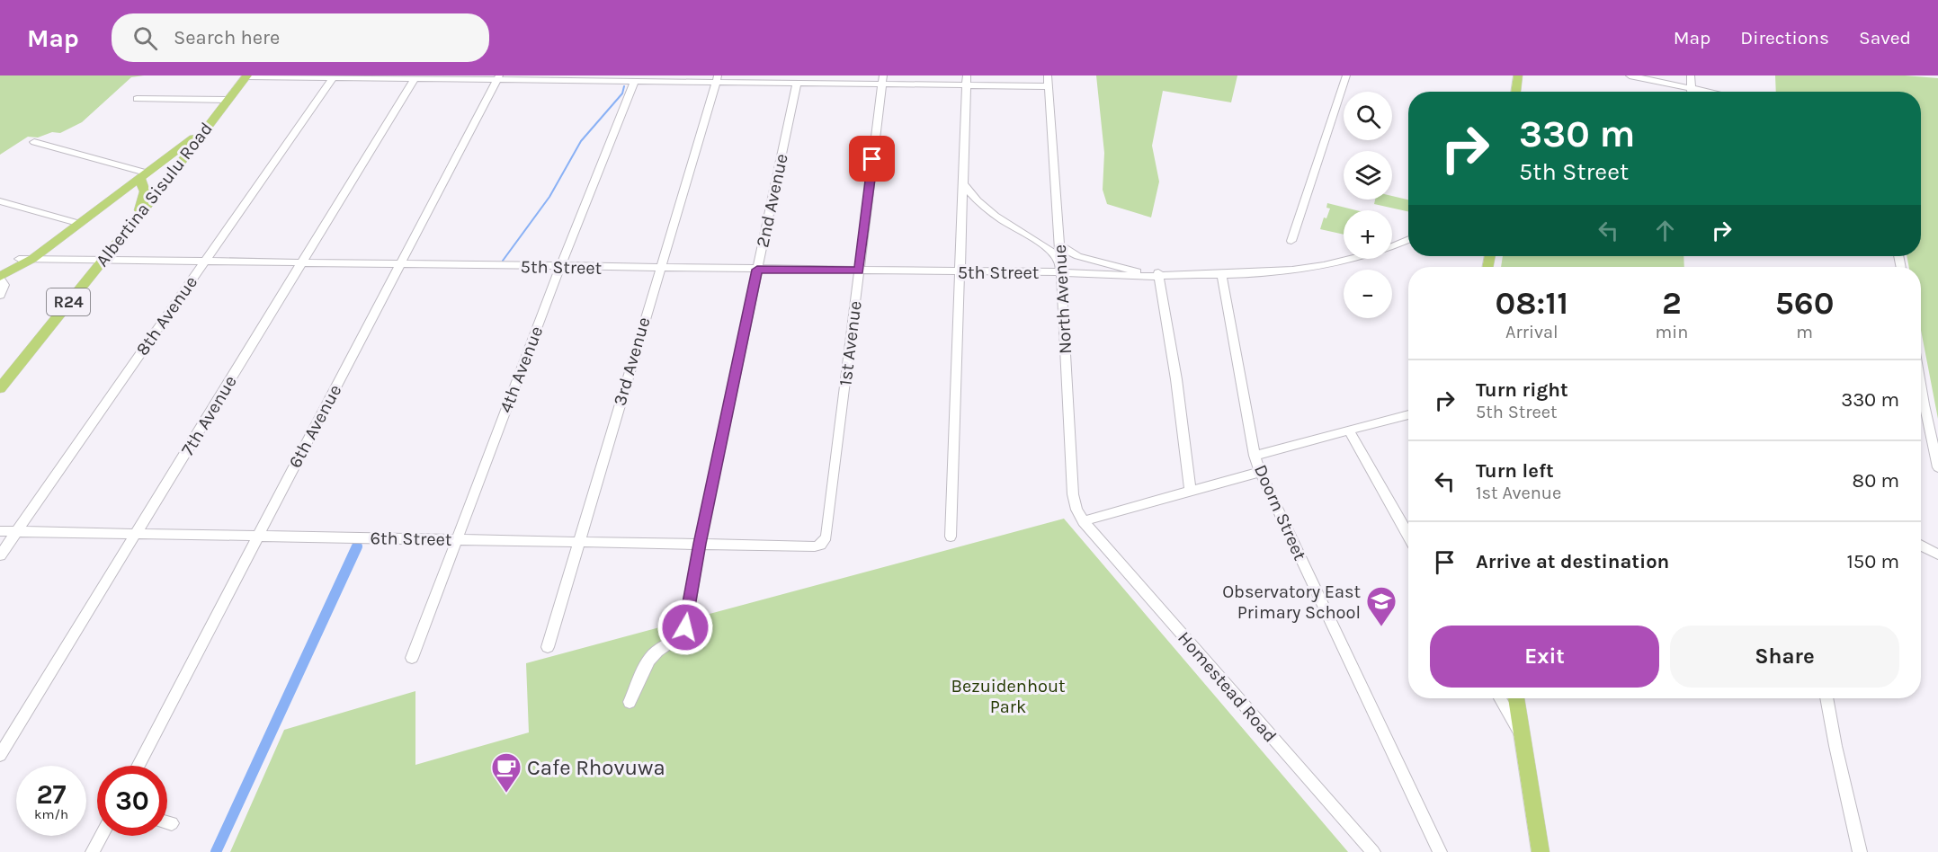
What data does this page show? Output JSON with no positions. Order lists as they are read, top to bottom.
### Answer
{
  "streets": {
    "main road": ["Albertina Sisulu Road", "R24"],
    "street": [
      "2nd Avenue",
      "5th Street",
      "North Avenue",
      "8th Avenue",
      "1st Avenue",
      "3rd Avenue",
      "4th Avenue",
      "7th Avenue",
      "6th Avenue",
      "Doorn Street",
      "6th Street",
      "Homestead Road"
    ]
  },
  "crossings": [
    ["Albertina Sisulu Road", "5th Street"],
    ["Albertina Sisulu Road", "R24"],
    ["2nd Avenue", "5th Street"],
    ["2nd Avenue", "6th Street"],
    ["5th Street", "North Avenue"],
    ["5th Street", "8th Avenue"],
    ["5th Street", "1st Avenue"],
    ["5th Street", "3rd Avenue"],
    ["5th Street", "4th Avenue"],
    ["5th Street", "7th Avenue"],
    ["5th Street", "6th Avenue"],
    ["North Avenue", "Homestead Road"],
    ["8th Avenue", "6th Street"],
    ["1st Avenue", "6th Street"],
    ["3rd Avenue", "6th Street"],
    ["4th Avenue", "6th Street"],
    ["7th Avenue", "6th Street"],
    ["6th Avenue", "6th Street"]
  ],
  "parks": ["Bezuidenhout Park"],
  "places": {
    "school or university": ["Observatory East Primary School"],
    "cafe": ["Cafe Rhovuwa"]
  },
  "page": {
    "header": "Map",
    "search": "Search here",
    "nav": ["Map", "Directions", "Saved"],
    "map_buttons": ["+", "−"],
    "turn": ["330 m", "5th Street"],
    "eta": [
      "08:11",
      "Arrival",
      "2",
      "min",
      "560",
      "m"
    ],
    "list": [
      {
        "name": "Turn right",
        "note": "5th Street",
        "value": "330 m"
      },
      {
        "name": "Turn left",
        "note": "1st Avenue",
        "value": "80 m"
      },
      {
        "name": "Arrive at destination",
        "value": "150 m"
      }
    ],
    "buttons": ["Exit", "Share"],
    "speed": "27 km/h",
    "limit": "30"
  }
}
